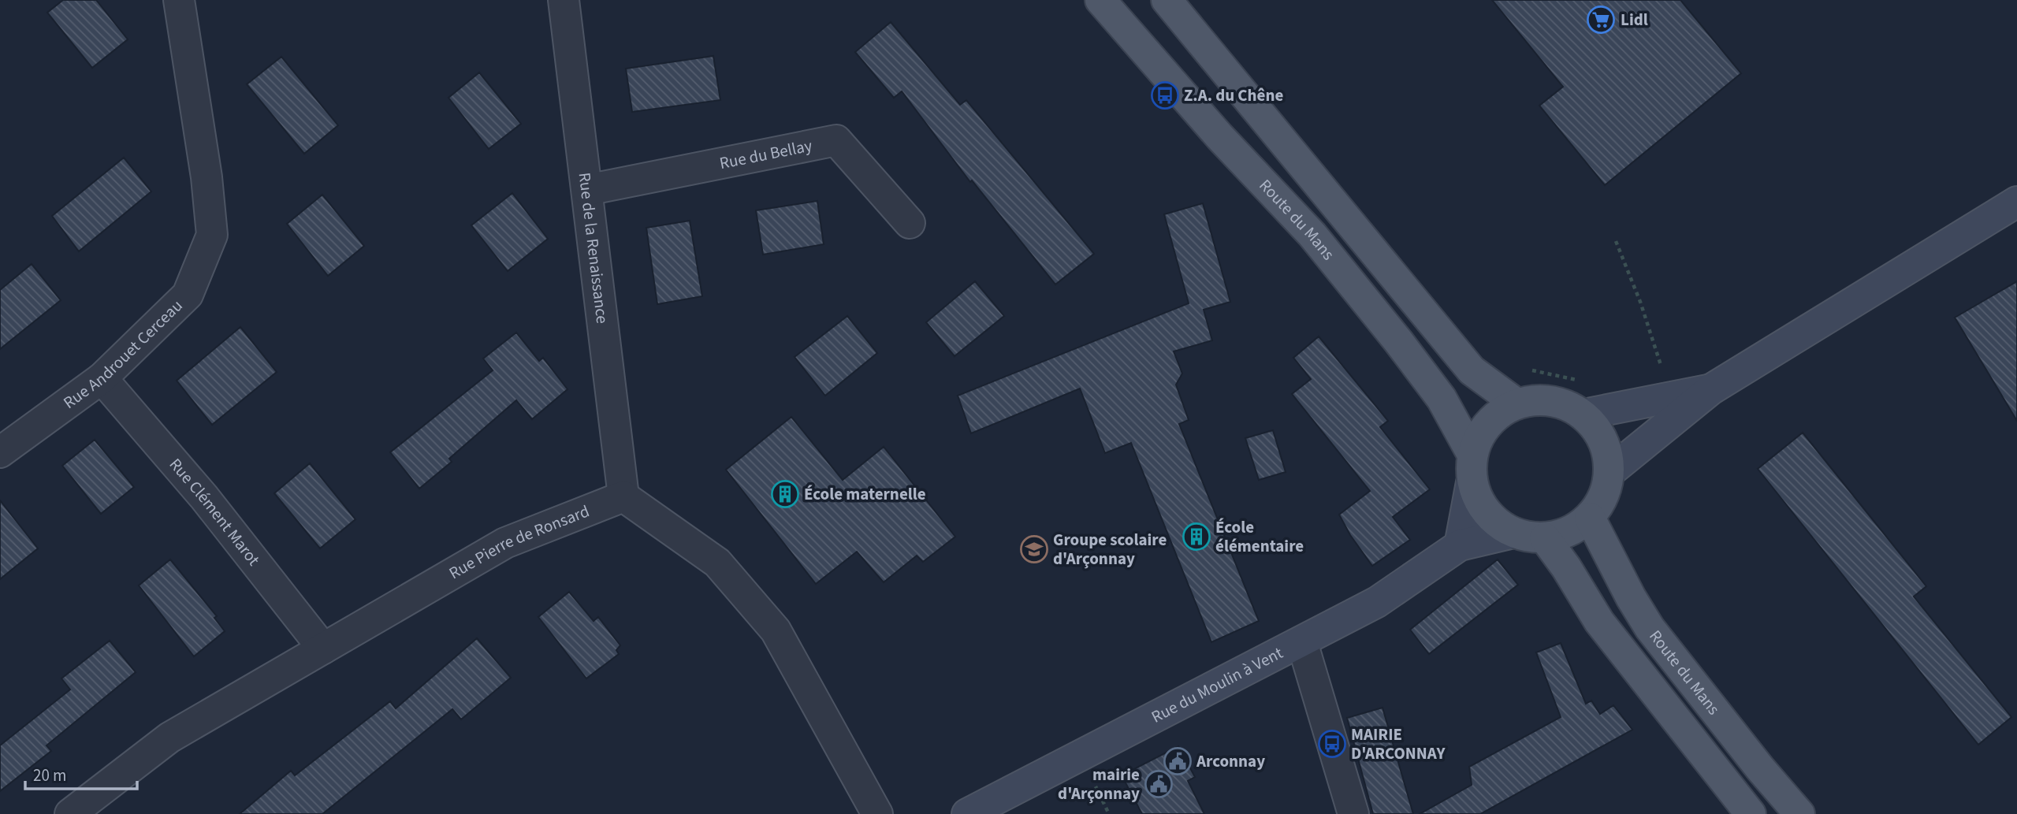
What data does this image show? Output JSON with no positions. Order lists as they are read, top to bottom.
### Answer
{
  "streets": {
    "main road": ["Route du Mans"],
    "street": [
      "Rue du Bellay",
      "Rue de la Renaissance",
      "Rue Androuet Cerceau",
      "Rue Clément Marot",
      "Rue Pierre de Ronsard",
      "Rue du Moulin à Vent"
    ]
  },
  "crossings": [
    ["Rue du Bellay", "Rue de la Renaissance"],
    ["Route du Mans", "Rue du Moulin à Vent"],
    ["Rue de la Renaissance", "Rue Pierre de Ronsard"],
    ["Rue Androuet Cerceau", "Rue Clément Marot"],
    ["Rue Clément Marot", "Rue Pierre de Ronsard"]
  ],
  "places": {
    "supermarket": ["Lidl"],
    "bus stop": ["Z.A. du Chêne", "MAIRIE D'ARCONNAY"],
    "building": ["École maternelle", "École élémentaire"],
    "school or university": ["Groupe scolaire d'Arçonnay"],
    "public building": ["Arconnay", "mairie d'Arçonnay"]
  },
  "scale_bar": "20 m"
}
